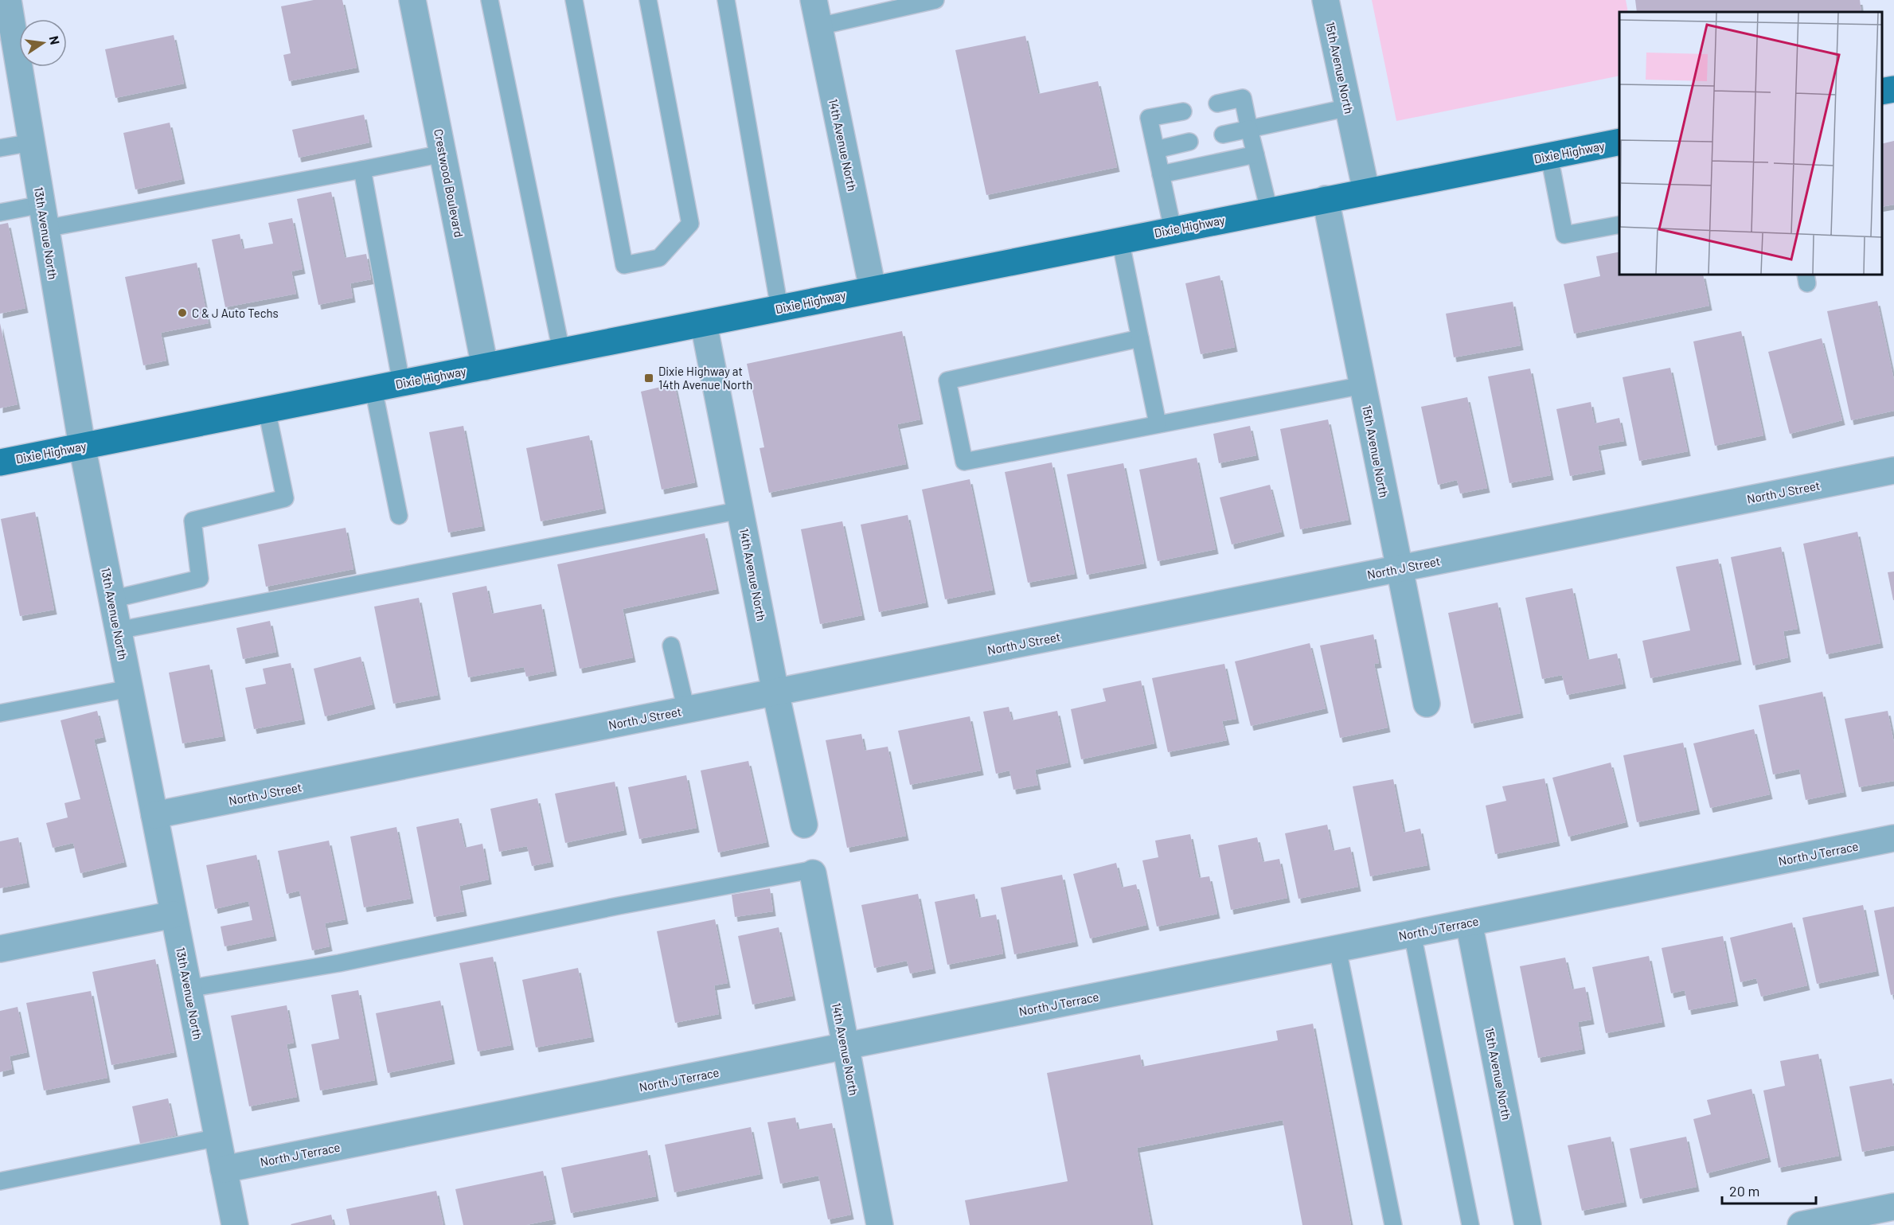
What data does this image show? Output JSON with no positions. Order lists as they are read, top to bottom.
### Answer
{
  "streets": {
    "main road": ["Dixie Highway"],
    "street": [
      "15th Avenue North",
      "14th Avenue North",
      "Crestwood Boulevard",
      "13th Avenue North",
      "North J Street",
      "North J Terrace"
    ]
  },
  "crossings": [
    ["15th Avenue North", "Dixie Highway"],
    ["15th Avenue North", "North J Street"],
    ["15th Avenue North", "North J Terrace"],
    ["14th Avenue North", "Dixie Highway"],
    ["14th Avenue North", "North J Street"],
    ["14th Avenue North", "North J Terrace"],
    ["Dixie Highway", "Crestwood Boulevard"],
    ["Dixie Highway", "13th Avenue North"],
    ["13th Avenue North", "North J Street"],
    ["13th Avenue North", "North J Terrace"]
  ],
  "places": {
    "other": ["C & J Auto Techs"],
    "transit": ["Dixie Highway at 14th Avenue North"]
  },
  "scale_bar": "20 m",
  "north": "right"
}
